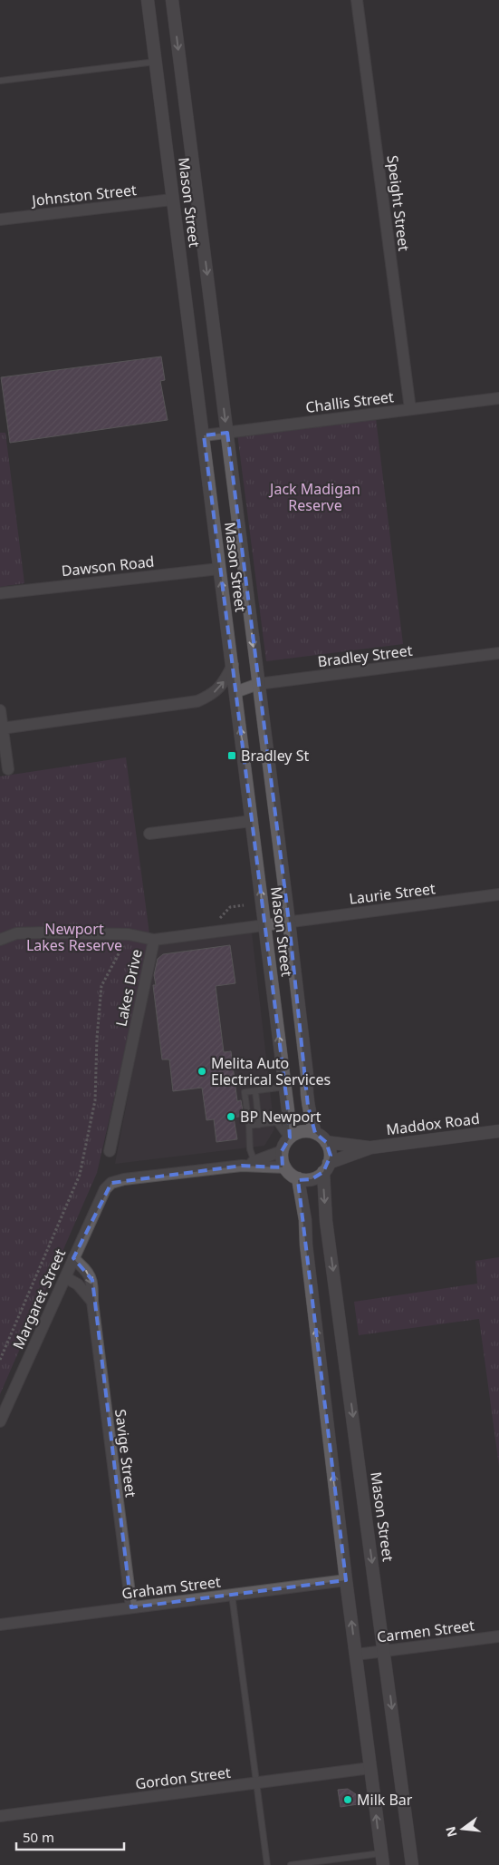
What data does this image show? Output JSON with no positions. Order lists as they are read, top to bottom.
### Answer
{
  "streets": {
    "street": [
      "Johnston Street",
      "Mason Street",
      "Speight Street",
      "Challis Street",
      "Dawson Road",
      "Bradley Street",
      "Laurie Street",
      "Lakes Drive",
      "Maddox Road",
      "Margaret Street",
      "Savige Street",
      "Graham Street",
      "Carmen Street",
      "Gordon Street"
    ]
  },
  "crossings": [
    ["Johnston Street", "Mason Street"],
    ["Mason Street", "Challis Street"],
    ["Mason Street", "Dawson Road"],
    ["Mason Street", "Bradley Street"],
    ["Mason Street", "Laurie Street"],
    ["Mason Street", "Lakes Drive"],
    ["Mason Street", "Maddox Road"],
    ["Mason Street", "Carmen Street"],
    ["Speight Street", "Challis Street"],
    ["Laurie Street", "Lakes Drive"],
    ["Margaret Street", "Savige Street"],
    ["Savige Street", "Graham Street"]
  ],
  "parks": ["Jack Madigan Reserve", "Newport Lakes Reserve"],
  "places": {
    "transit": ["Bradley St"],
    "other": ["Melita Auto Electrical Services", "BP Newport", "Milk Bar"]
  },
  "scale_bar": "50 m",
  "north": "left"
}
